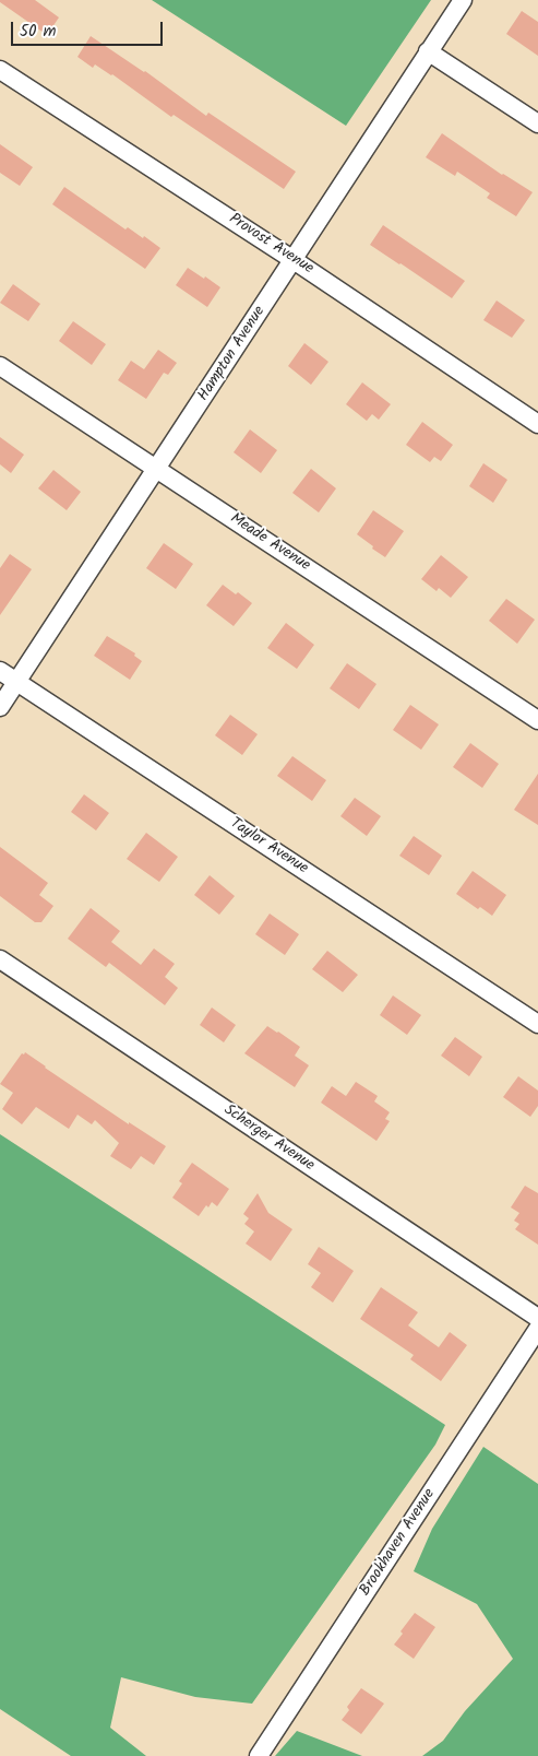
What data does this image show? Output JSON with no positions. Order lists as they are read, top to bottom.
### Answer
{
  "streets": {
    "street": [
      "Provost Avenue",
      "Hampton Avenue",
      "Meade Avenue",
      "Taylor Avenue",
      "Scherger Avenue",
      "Brookhaven Avenue"
    ]
  },
  "crossings": [
    ["Provost Avenue", "Hampton Avenue"],
    ["Hampton Avenue", "Meade Avenue"],
    ["Hampton Avenue", "Taylor Avenue"]
  ],
  "scale_bar": "50 m"
}
